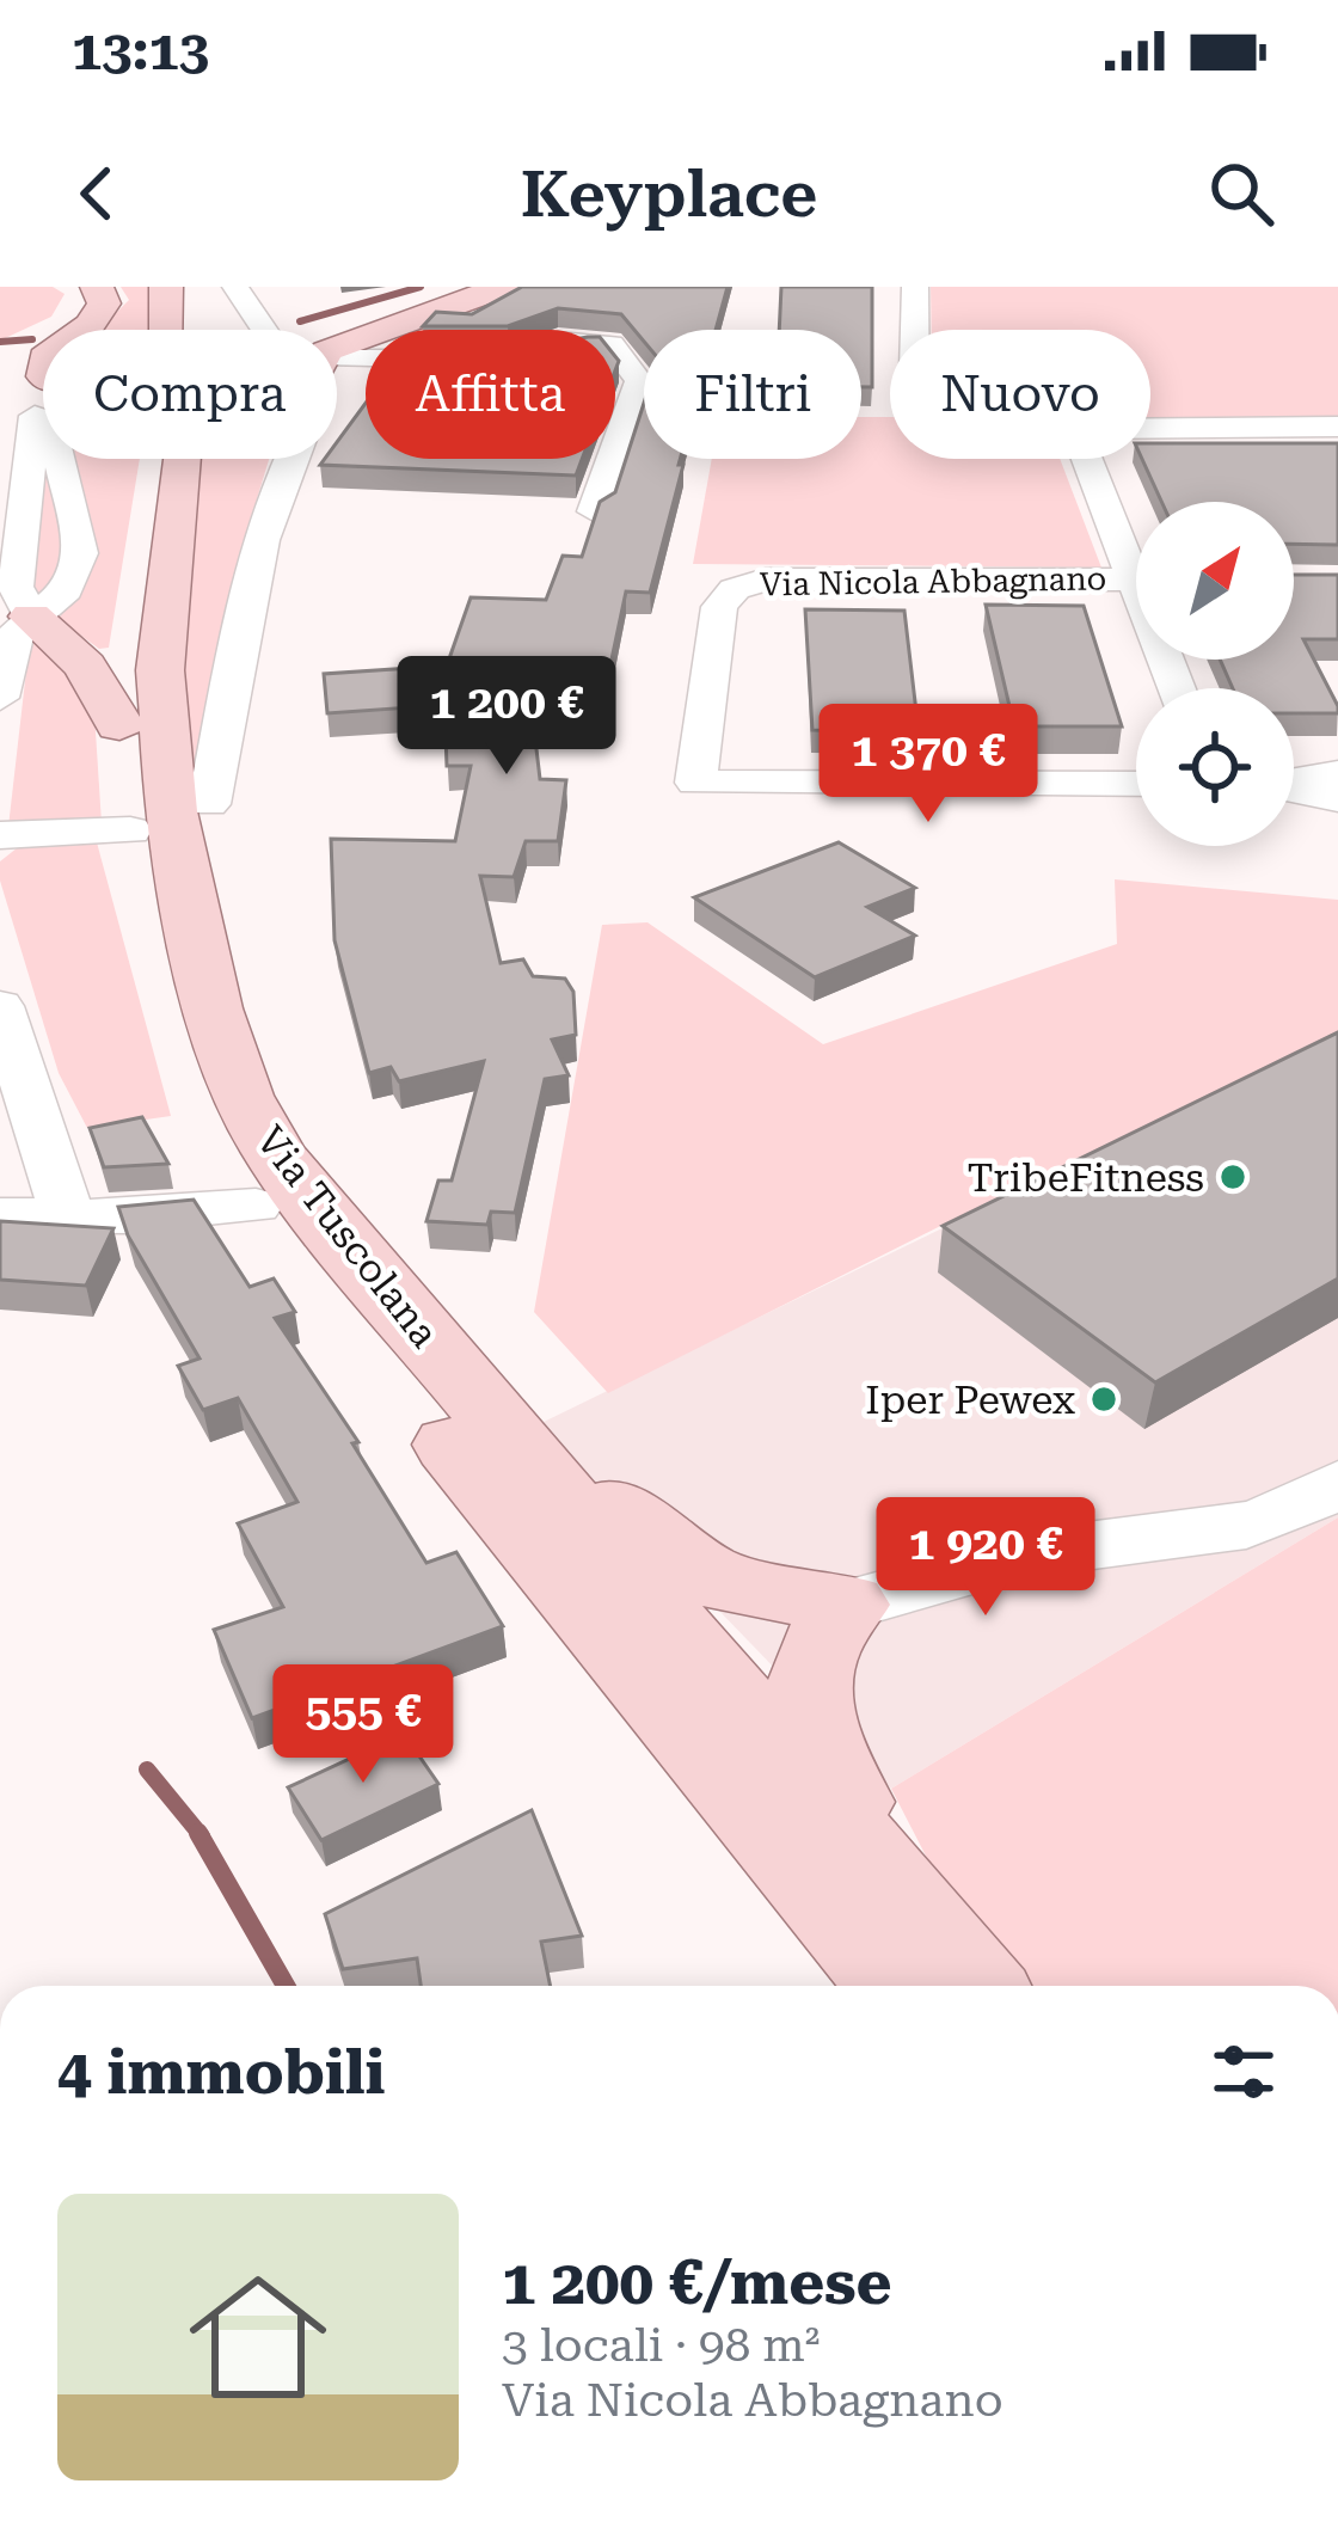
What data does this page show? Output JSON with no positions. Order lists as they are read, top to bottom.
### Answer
{
  "streets": {
    "main road": ["Via Tuscolana"],
    "street": ["Via Nicola Abbagnano"]
  },
  "places": ["TribeFitness", "Iper Pewex"],
  "north": "top right",
  "page": {
    "status": "13:13",
    "header": "Keyplace",
    "chip": [
      "Compra",
      "Affitta",
      "Filtri",
      "Nuovo"
    ],
    "price": [
      "1 200 €",
      "1 370 €",
      "1 920 €",
      "555 €"
    ],
    "heading": "4 immobili",
    "list": [
      {
        "name": "1 200 €/mese",
        "note": "3 locali · 98 m² · Via Nicola Abbagnano"
      }
    ]
  }
}
